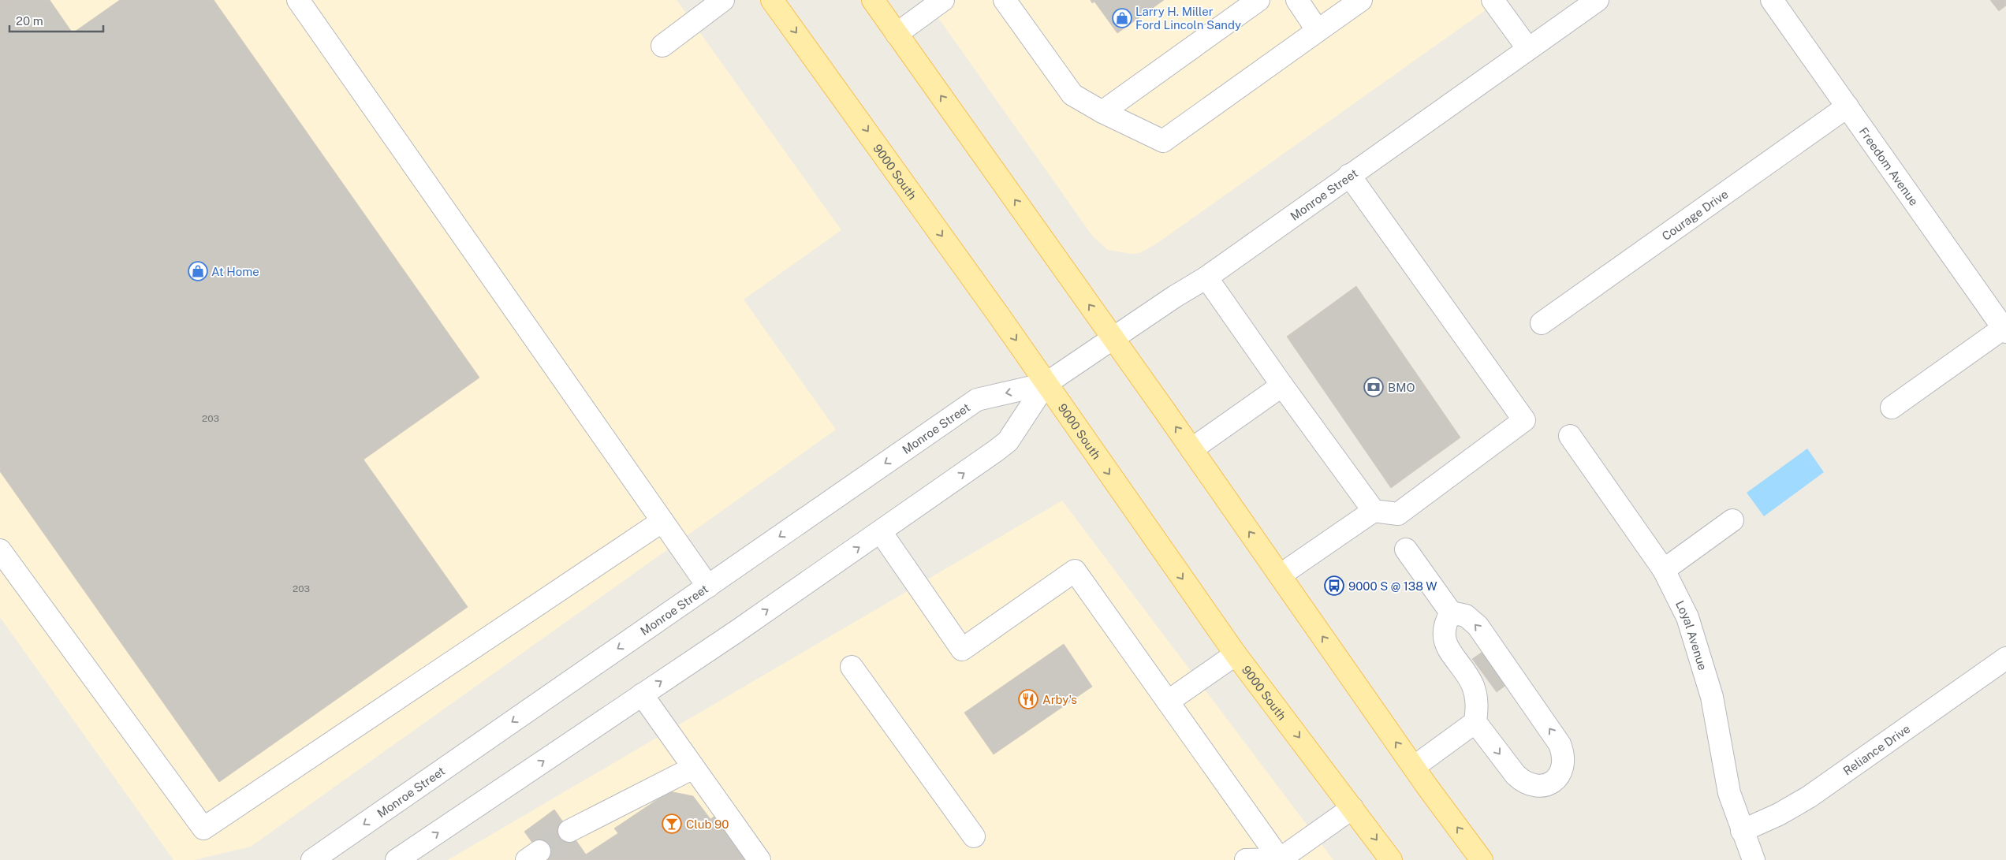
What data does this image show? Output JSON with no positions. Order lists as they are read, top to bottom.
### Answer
{
  "streets": {
    "main road": ["9000 South"],
    "street": [
      "Freedom Avenue",
      "Monroe Street",
      "Courage Drive",
      "Loyal Avenue",
      "Reliance Drive"
    ]
  },
  "crossings": [
    ["Freedom Avenue", "Courage Drive"],
    ["9000 South", "Monroe Street"],
    ["Loyal Avenue", "Reliance Drive"]
  ],
  "places": {
    "shop": ["Larry H. Miller Ford Lincoln Sandy", "At Home"],
    "bank": ["BMO"],
    "bus stop": ["9000 S @ 138 W"],
    "restaurant": ["Arby's"],
    "bar": ["Club 90"]
  },
  "house_numbers": ["203", "203"],
  "scale_bar": "20 m"
}
